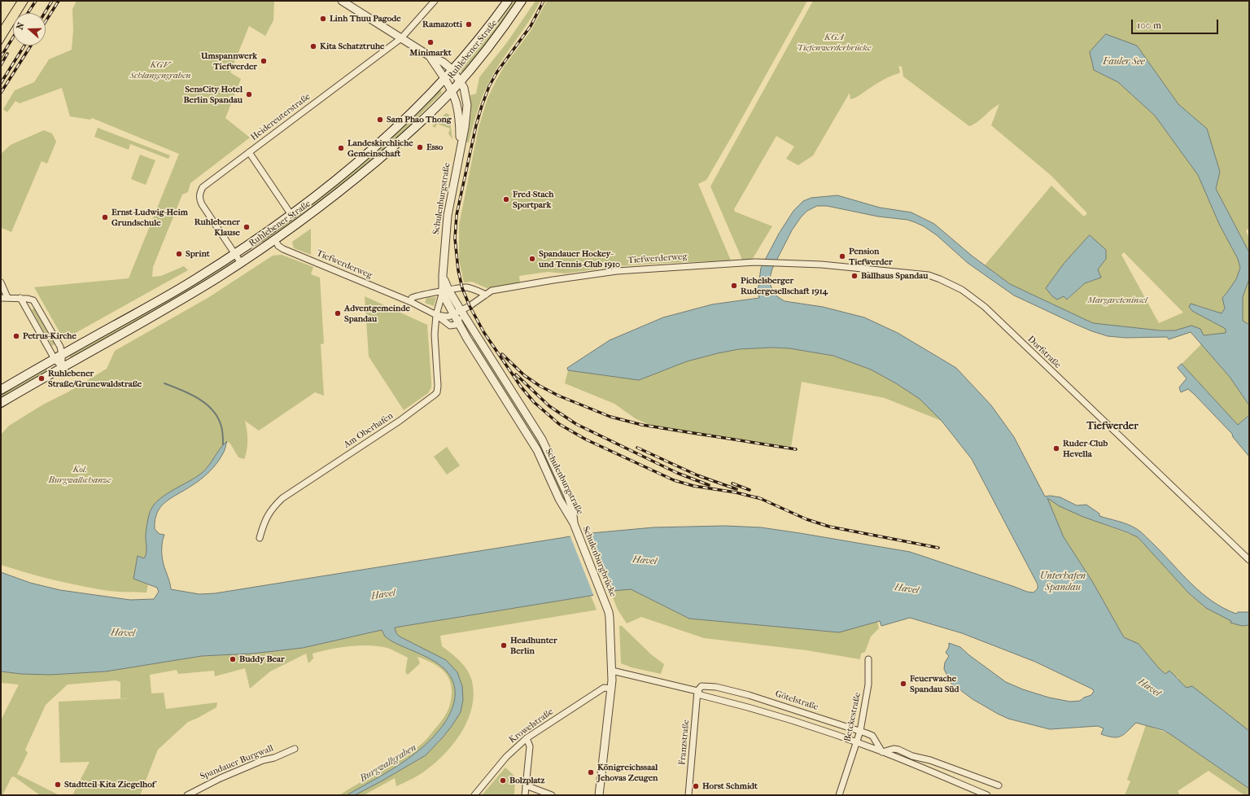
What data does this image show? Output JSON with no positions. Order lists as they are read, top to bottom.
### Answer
{
  "streets": {
    "main road": ["Ruhlebener Straße"],
    "street": [
      "Heidereuterstraße",
      "Schulenburgstraße",
      "Tiefwerderweg",
      "Dorfstraße",
      "Am Oberhafen",
      "Schulenburgbrücke",
      "Götelstraße",
      "Betckestraße",
      "Krowelstraße",
      "Franzstraße",
      "Spandauer Burgwall"
    ]
  },
  "crossings": [
    ["Ruhlebener Straße", "Heidereuterstraße"],
    ["Ruhlebener Straße", "Schulenburgstraße"],
    ["Ruhlebener Straße", "Tiefwerderweg"],
    ["Schulenburgstraße", "Tiefwerderweg"],
    ["Schulenburgstraße", "Schulenburgbrücke"],
    ["Tiefwerderweg", "Dorfstraße"],
    ["Tiefwerderweg", "Am Oberhafen"],
    ["Schulenburgbrücke", "Götelstraße"],
    ["Götelstraße", "Betckestraße"],
    ["Götelstraße", "Franzstraße"]
  ],
  "districts": ["Tiefwerder"],
  "water": [
    "Fauler See",
    "Havel",
    "Unterhafen Spandau",
    "Burgwallgraben"
  ],
  "parks": [
    "KGA Tiefenwerderbrücke",
    "KGV Schlangengraben",
    "Margareteninsel",
    "Kol. Burgwallschanze"
  ],
  "places": [
    "Linh Thuu Pagode",
    "Ramazotti",
    "Minimarkt",
    "Kita Schatztruhe",
    "Umspannwerk Tiefwerder",
    "SensCity Hotel Berlin Spandau",
    "Sam Phao Thong",
    "Esso",
    "Landeskirchliche Gemeinschaft",
    "Fred-Stach Sportpark",
    "Ernst-Ludwig-Heim Grundschule",
    "Ruhlebener Klause",
    "Sprint",
    "Pension Tiefwerder",
    "Spandauer Hockey- und Tennis-Club 1910",
    "Ballhaus Spandau",
    "Pichelsberger Rudergesellschaft 1914",
    "Adventgemeinde Spandau",
    "Petrus-Kirche",
    "Ruhlebener Straße/Grunewaldstraße",
    "Ruder-Club Hevella",
    "Headhunter Berlin",
    "Buddy Bear",
    "Feuerwache Spandau Süd",
    "Königreichssaal Jehovas Zeugen",
    "Bolzplatz",
    "Stadtteil-Kita Ziegelhof",
    "Horst Schmidt"
  ],
  "scale_bar": "100 m",
  "north": "left"
}
